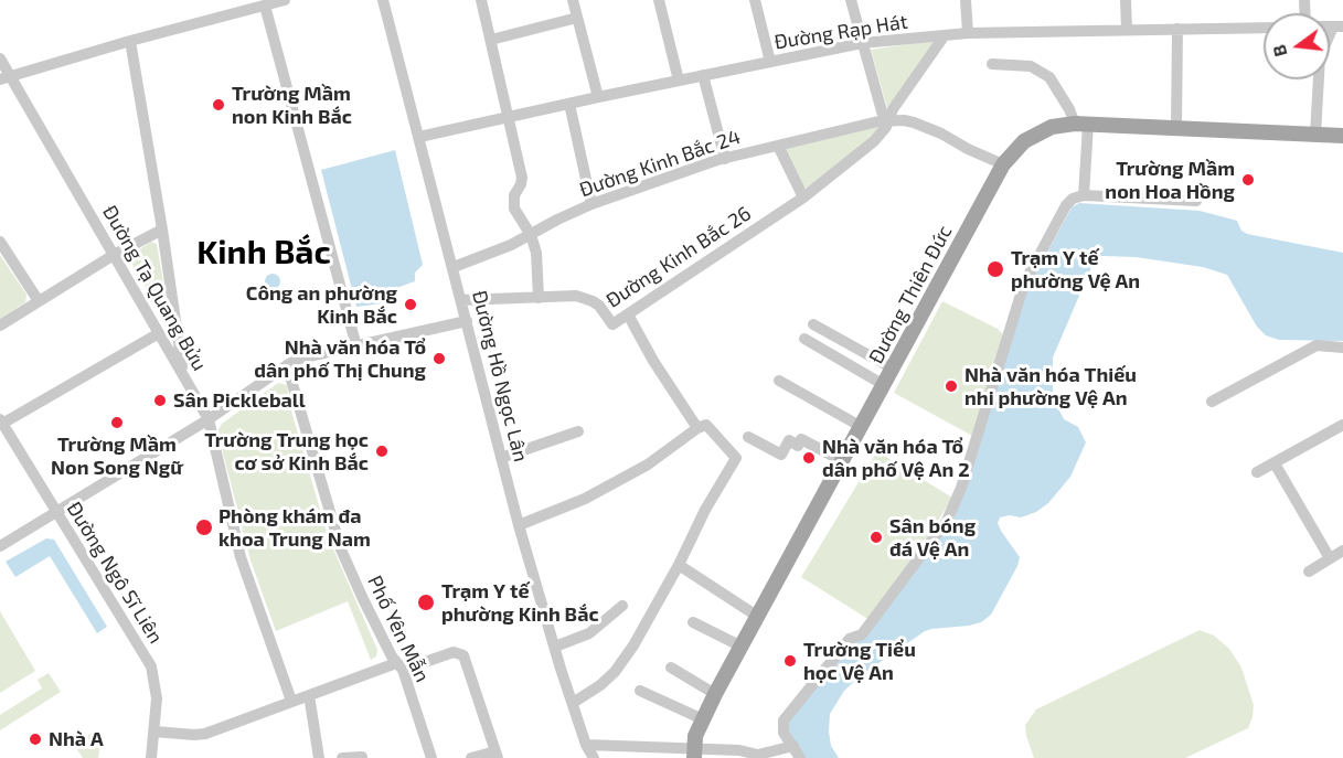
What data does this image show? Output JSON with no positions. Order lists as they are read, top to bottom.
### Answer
{
  "streets": {
    "main road": ["Đường Thiên Đức"],
    "street": [
      "Đường Rạp Hát",
      "Đường Kinh Bắc 24",
      "Đường Kinh Bắc 26",
      "Đường Tạ Quang Bửu",
      "Đường Hồ Ngọc Lân",
      "Đường Ngô Sĩ Liên",
      "Phố Yên Mẫn"
    ]
  },
  "crossings": [
    ["Đường Rạp Hát", "Đường Kinh Bắc 26"],
    ["Đường Rạp Hát", "Đường Hồ Ngọc Lân"],
    ["Đường Kinh Bắc 24", "Đường Kinh Bắc 26"],
    ["Đường Kinh Bắc 24", "Đường Thiên Đức"],
    ["Đường Kinh Bắc 24", "Đường Hồ Ngọc Lân"],
    ["Đường Kinh Bắc 26", "Đường Hồ Ngọc Lân"]
  ],
  "districts": ["Kinh Bắc"],
  "places": [
    "Trường Mầm non Kinh Bắc",
    "Trường Mầm non Hoa Hồng",
    "Trạm Y tế phường Vệ An",
    "Công an phường Kinh Bắc",
    "Nhà văn hóa Tổ dân phố Thị Chung",
    "Nhà văn hóa Thiếu nhi phường Vệ An",
    "Sân Pickleball",
    "Trường Mầm Non Song Ngữ",
    "Trường Trung học cơ sở Kinh Bắc",
    "Nhà văn hóa Tổ dân phố Vệ An 2",
    "Phòng khám đa khoa Trung Nam",
    "Sân bóng đá Vệ An",
    "Trạm Y tế phường Kinh Bắc",
    "Trường Tiểu học Vệ An",
    "Nhà A"
  ],
  "north": "left"
}
